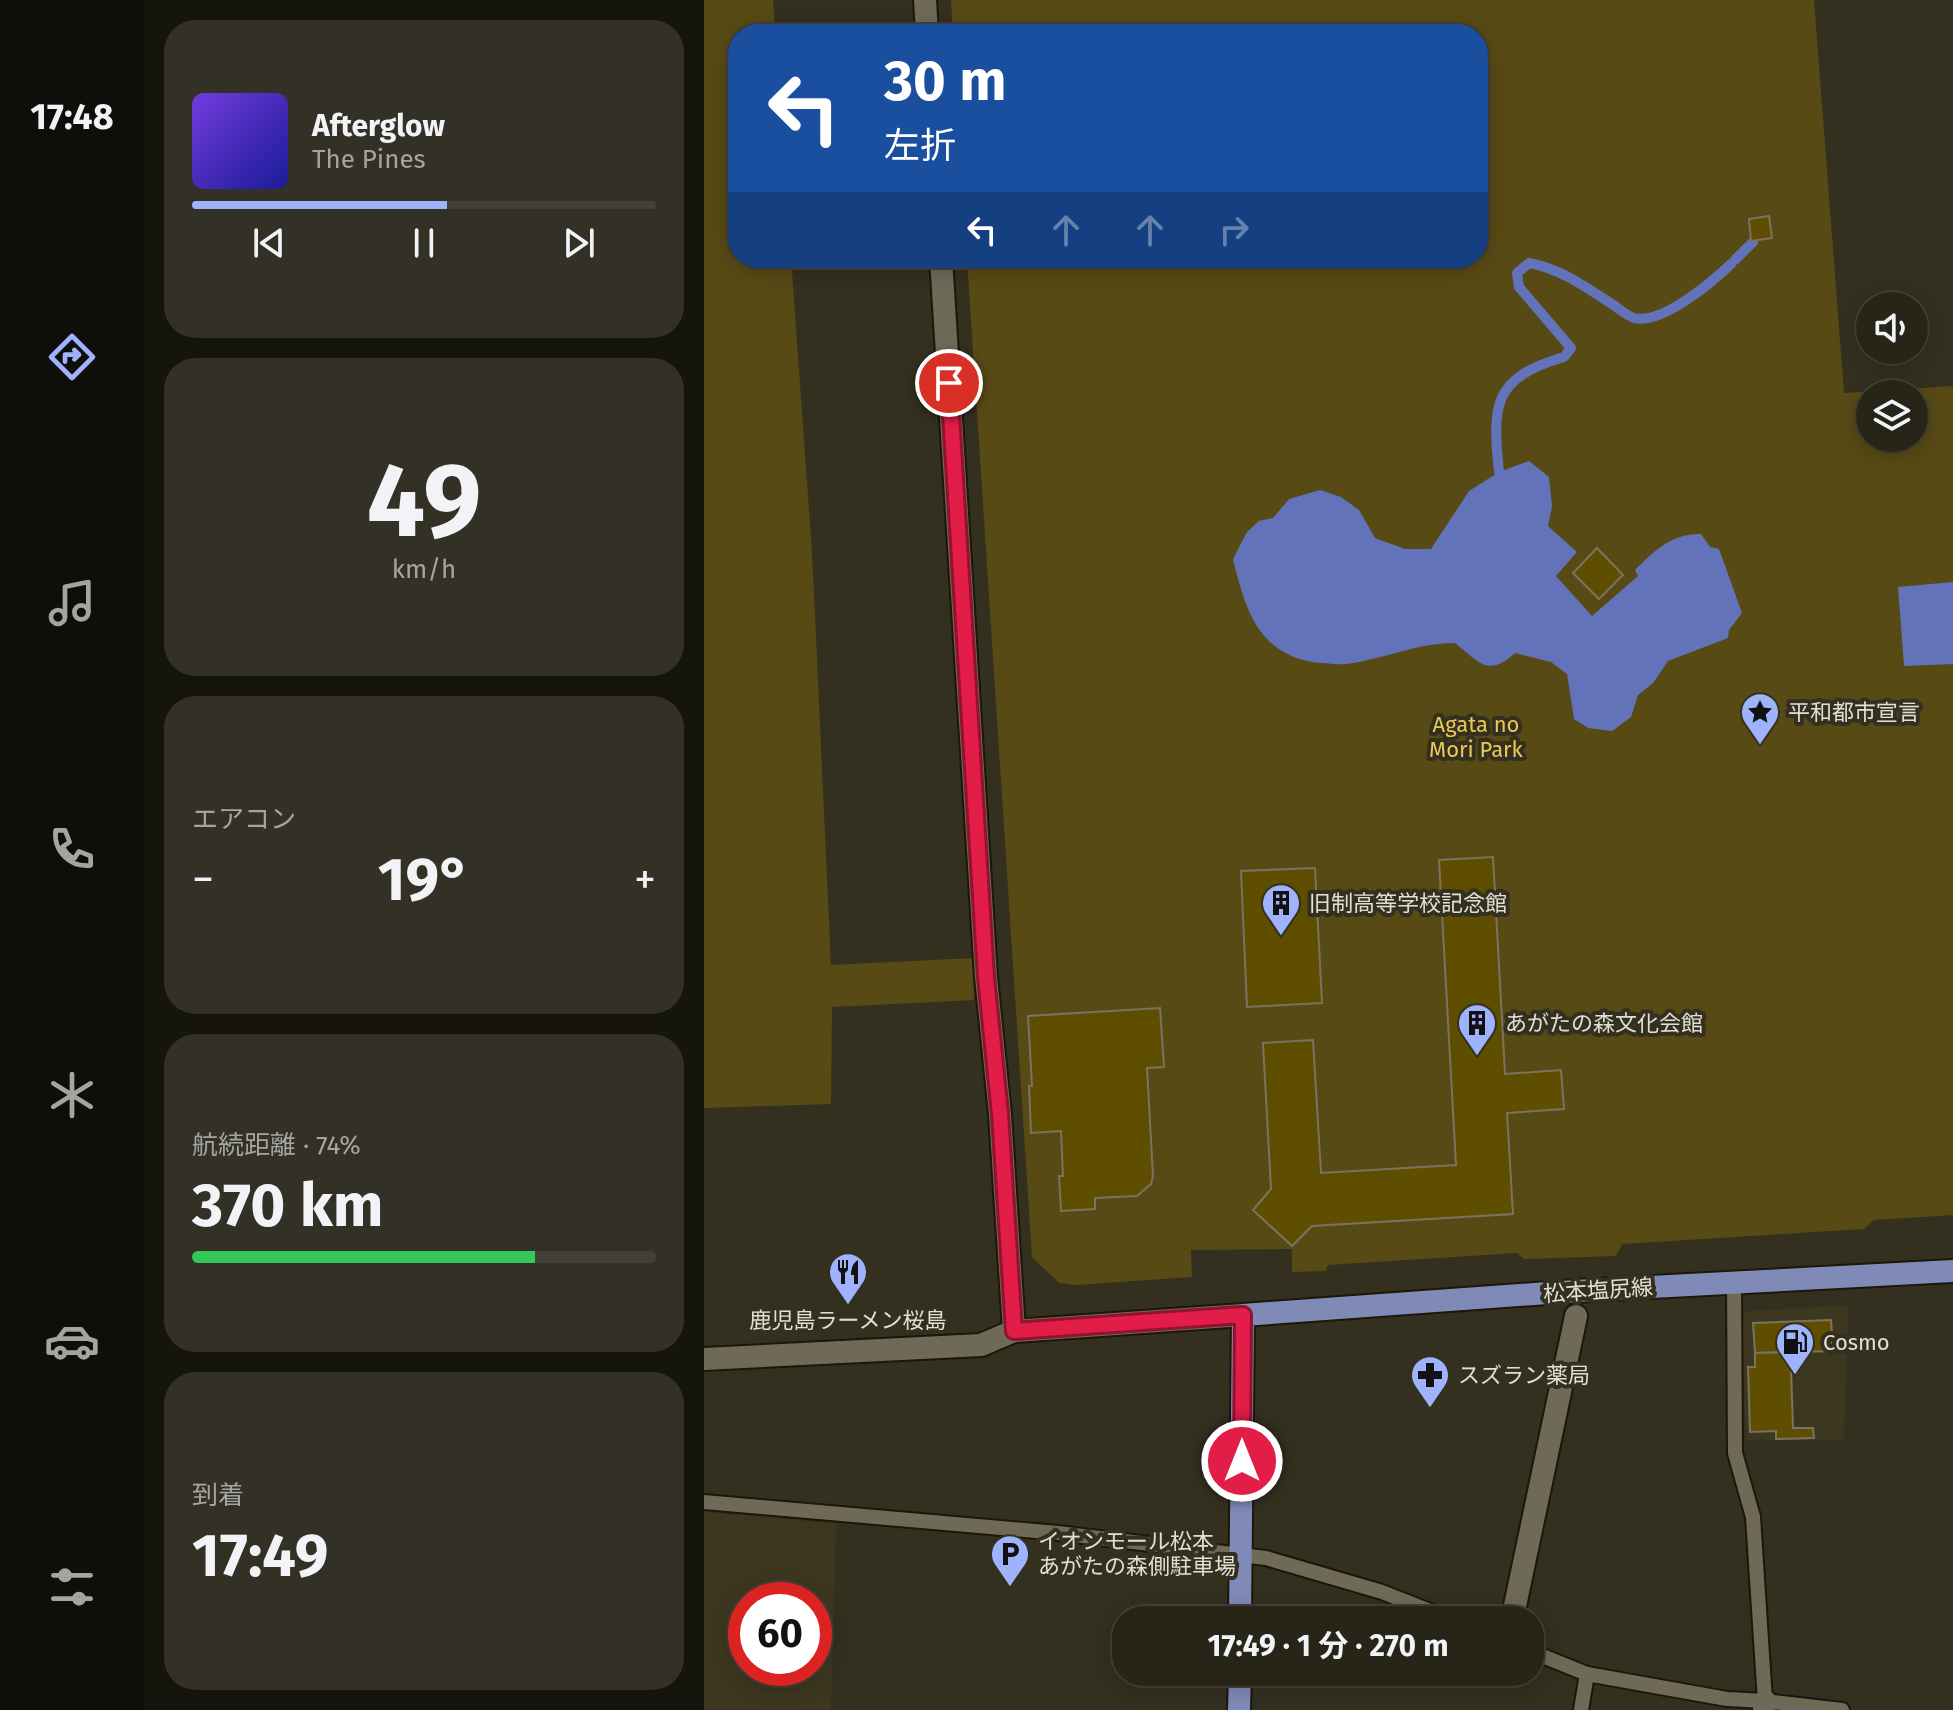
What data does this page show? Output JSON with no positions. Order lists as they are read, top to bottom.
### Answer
{
  "streets": {
    "main road": ["松本塩尻線"]
  },
  "parks": ["Agata no Mori Park"],
  "places": {
    "place": ["平和都市宣言"],
    "building": ["旧制高等学校記念館", "あがたの森文化会館"],
    "restaurant": ["鹿児島ラーメン桜島"],
    "fuel station": ["Cosmo"],
    "pharmacy": ["スズラン薬局"],
    "parking": ["イオンモール松本 あがたの森側駐車場"]
  },
  "page": {
    "tabs": "17:48",
    "turn": ["30 m", "左折"],
    "song": ["Afterglow", "The Pines"],
    "tile": [
      ["49", "km/h"],
      "エアコン",
      ["航続距離 · 74%", "370 km"],
      ["到着", "17:49"]
    ],
    "heat": ["−", "19°", "+"],
    "limit": "60",
    "trip": "17:49 · 1 分 · 270 m"
  }
}
